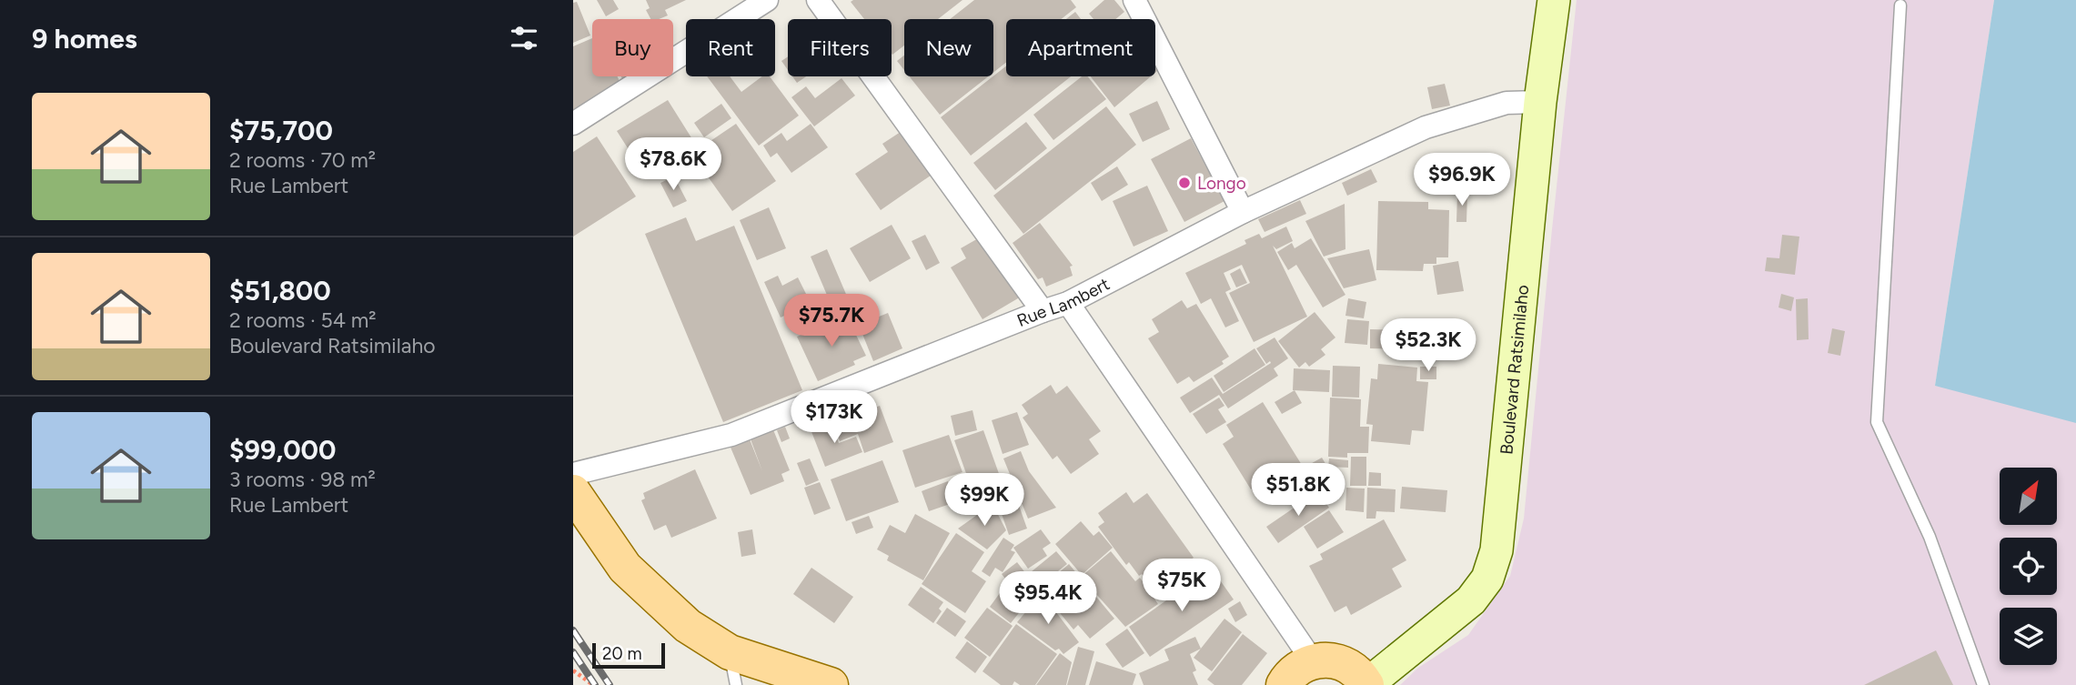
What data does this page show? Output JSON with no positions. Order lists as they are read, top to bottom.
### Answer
{
  "streets": {
    "main road": ["Boulevard Ratsimilaho"],
    "street": ["Rue Lambert"]
  },
  "crossings": [
    ["Rue Lambert", "Boulevard Ratsimilaho"]
  ],
  "places": ["Longo"],
  "scale_bar": "20 m",
  "north": "top right",
  "page": {
    "heading": "9 homes",
    "chip": [
      "Buy",
      "Rent",
      "Filters",
      "New",
      "Apartment"
    ],
    "list": [
      {
        "name": "$75,700",
        "note": "2 rooms · 70 m² · Rue Lambert"
      },
      {
        "name": "$51,800",
        "note": "2 rooms · 54 m² · Boulevard Ratsimilaho"
      },
      {
        "name": "$99,000",
        "note": "3 rooms · 98 m² · Rue Lambert"
      }
    ],
    "price": [
      "$78.6K",
      "$96.9K",
      "$75.7K",
      "$52.3K",
      "$173K",
      "$51.8K",
      "$99K",
      "$75K",
      "$95.4K"
    ],
    "scale": "20 m"
  }
}
